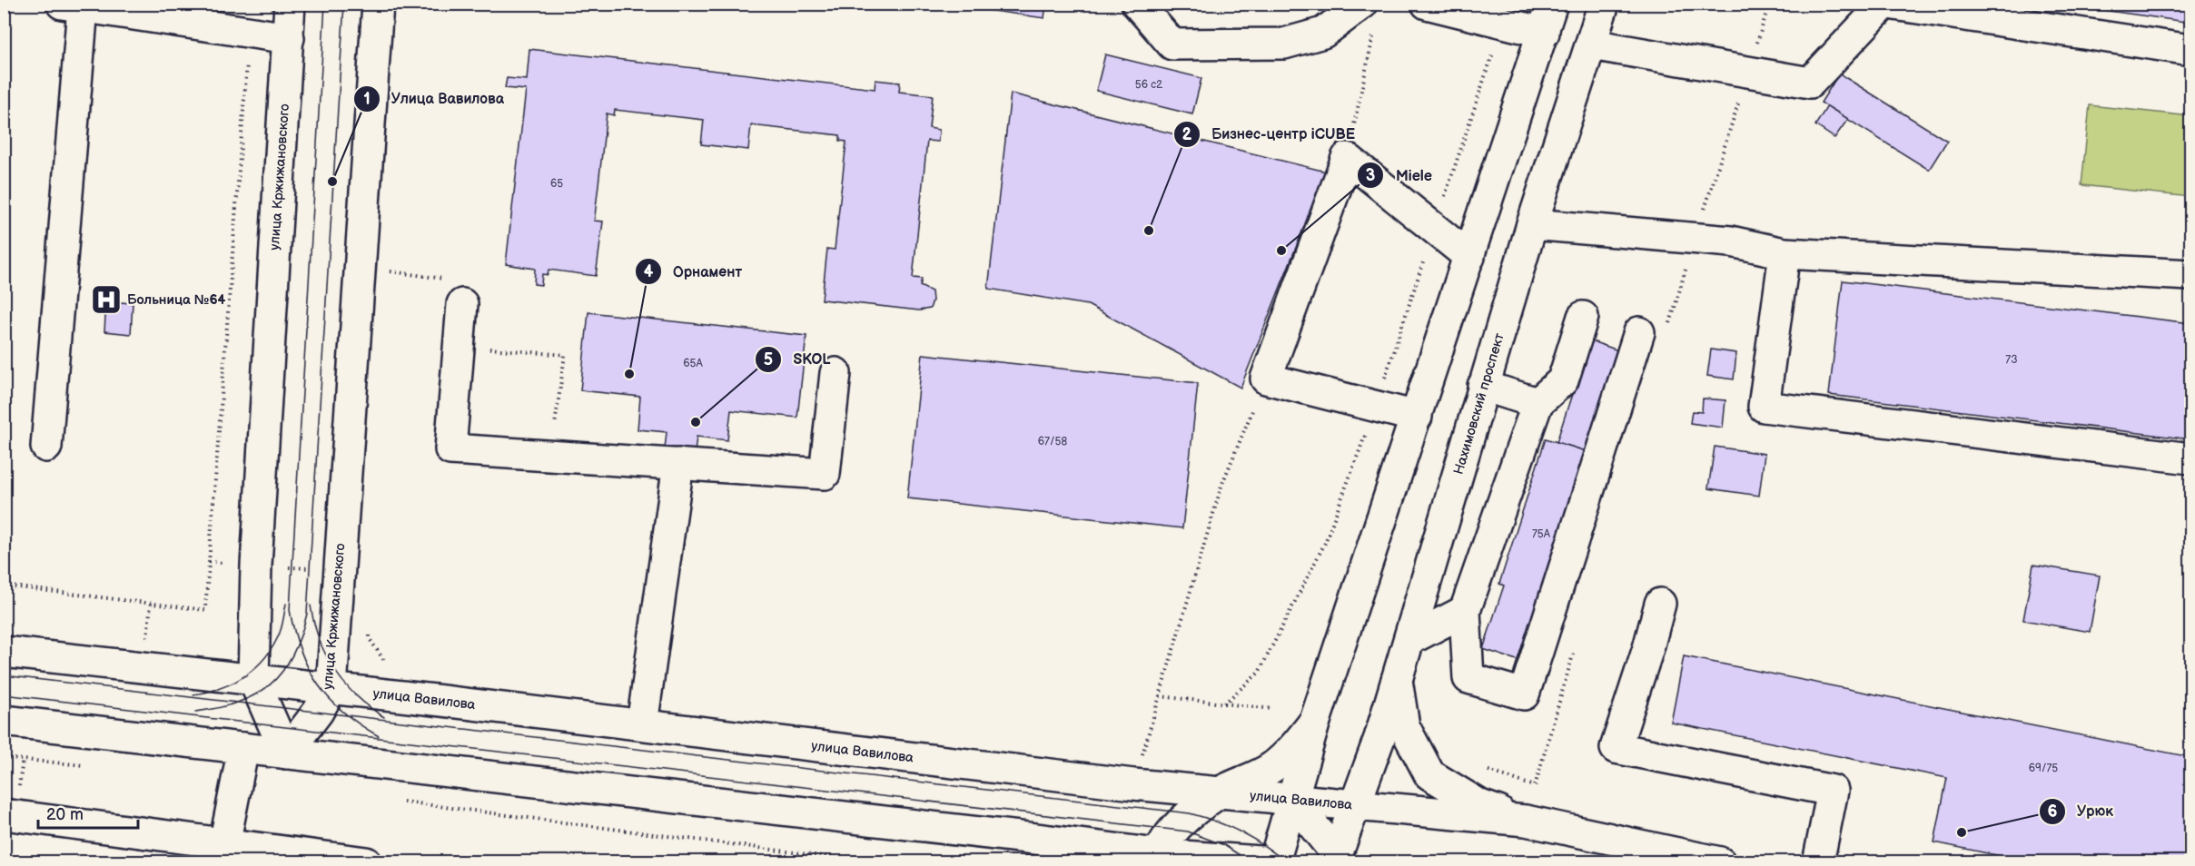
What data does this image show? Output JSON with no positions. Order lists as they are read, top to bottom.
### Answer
{
  "streets": {
    "main road": ["улица Кржижановского", "Нахимовский проспект", "улица Вавилова"]
  },
  "crossings": [
    ["улица Кржижановского", "улица Вавилова"],
    ["Нахимовский проспект", "улица Вавилова"]
  ],
  "places": {
    "other": [
      "Улица Вавилова",
      "Бизнес-центр iCUBE",
      "Miele",
      "Орнамент",
      "SKOL",
      "Урюк"
    ],
    "hospital": ["Больница №64"]
  },
  "house_numbers": [
    "56 с2",
    "65",
    "73",
    "65А",
    "67/58",
    "75А",
    "69/75"
  ],
  "scale_bar": "20 m"
}
